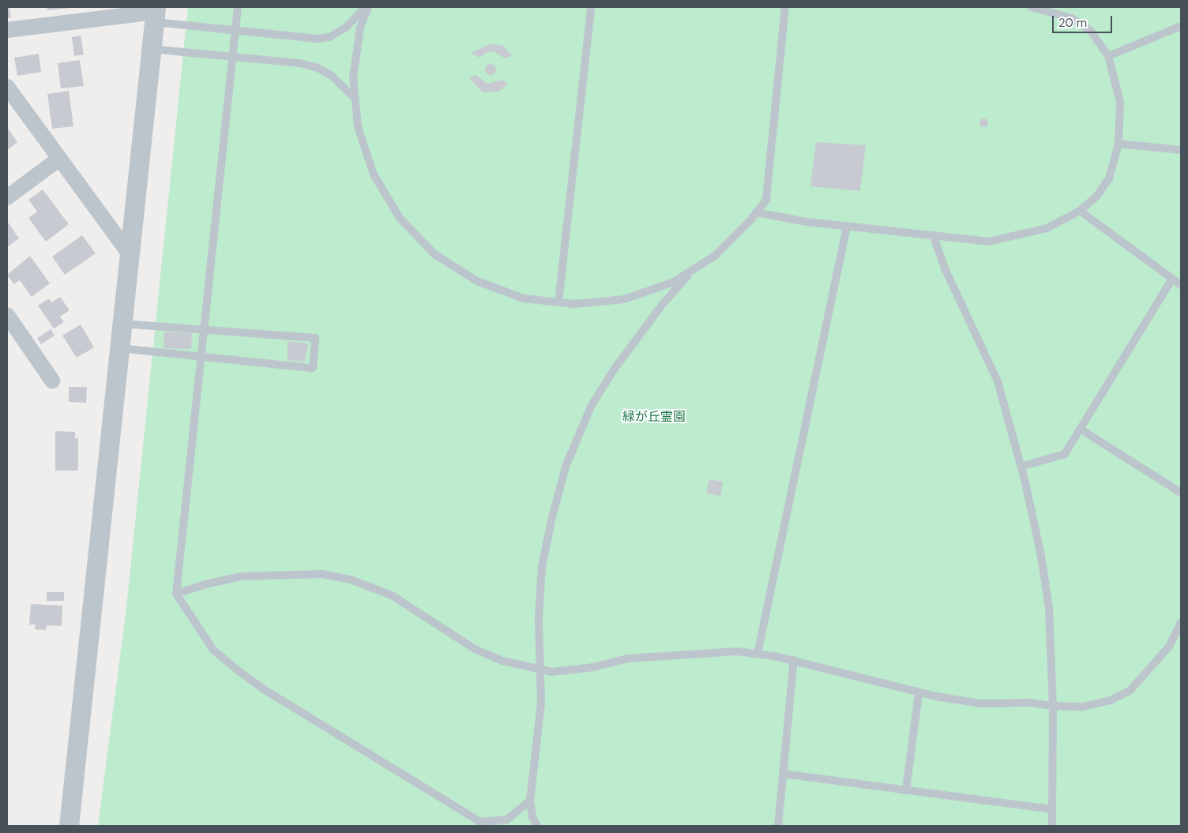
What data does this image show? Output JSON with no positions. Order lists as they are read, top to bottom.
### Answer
{
  "parks": ["緑が丘霊園"],
  "scale_bar": "20 m"
}
